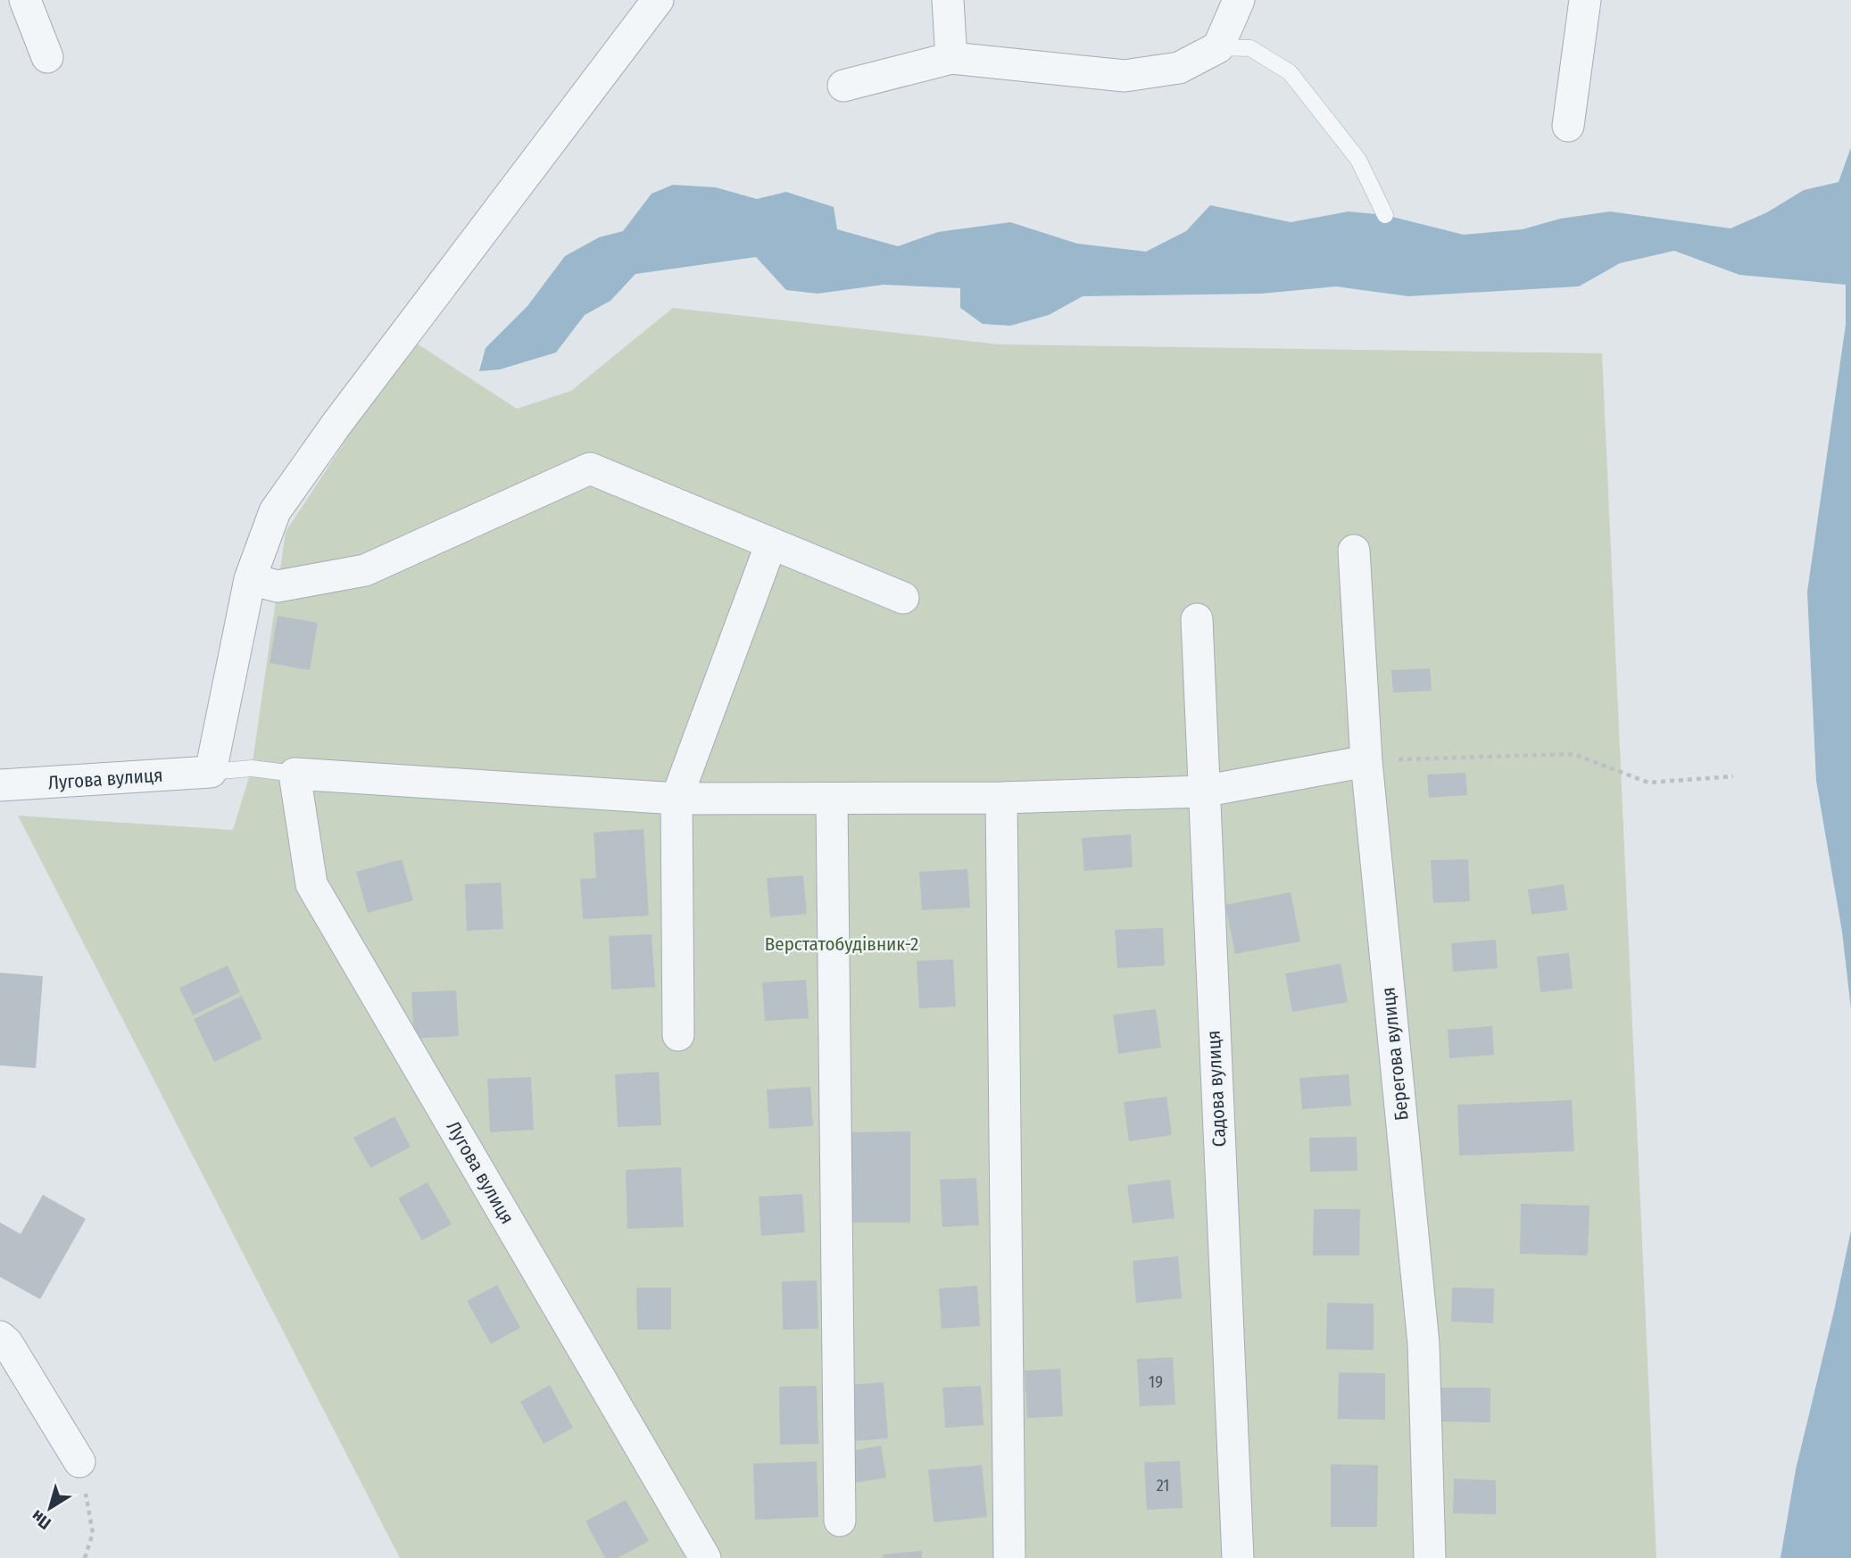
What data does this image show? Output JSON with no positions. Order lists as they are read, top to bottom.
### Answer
{
  "streets": {
    "street": ["Лугова вулиця", "Берегова вулиця", "Садова вулиця"]
  },
  "parks": ["Верстатобудівник-2"],
  "house_numbers": ["19", "21"],
  "north": "bottom left"
}
